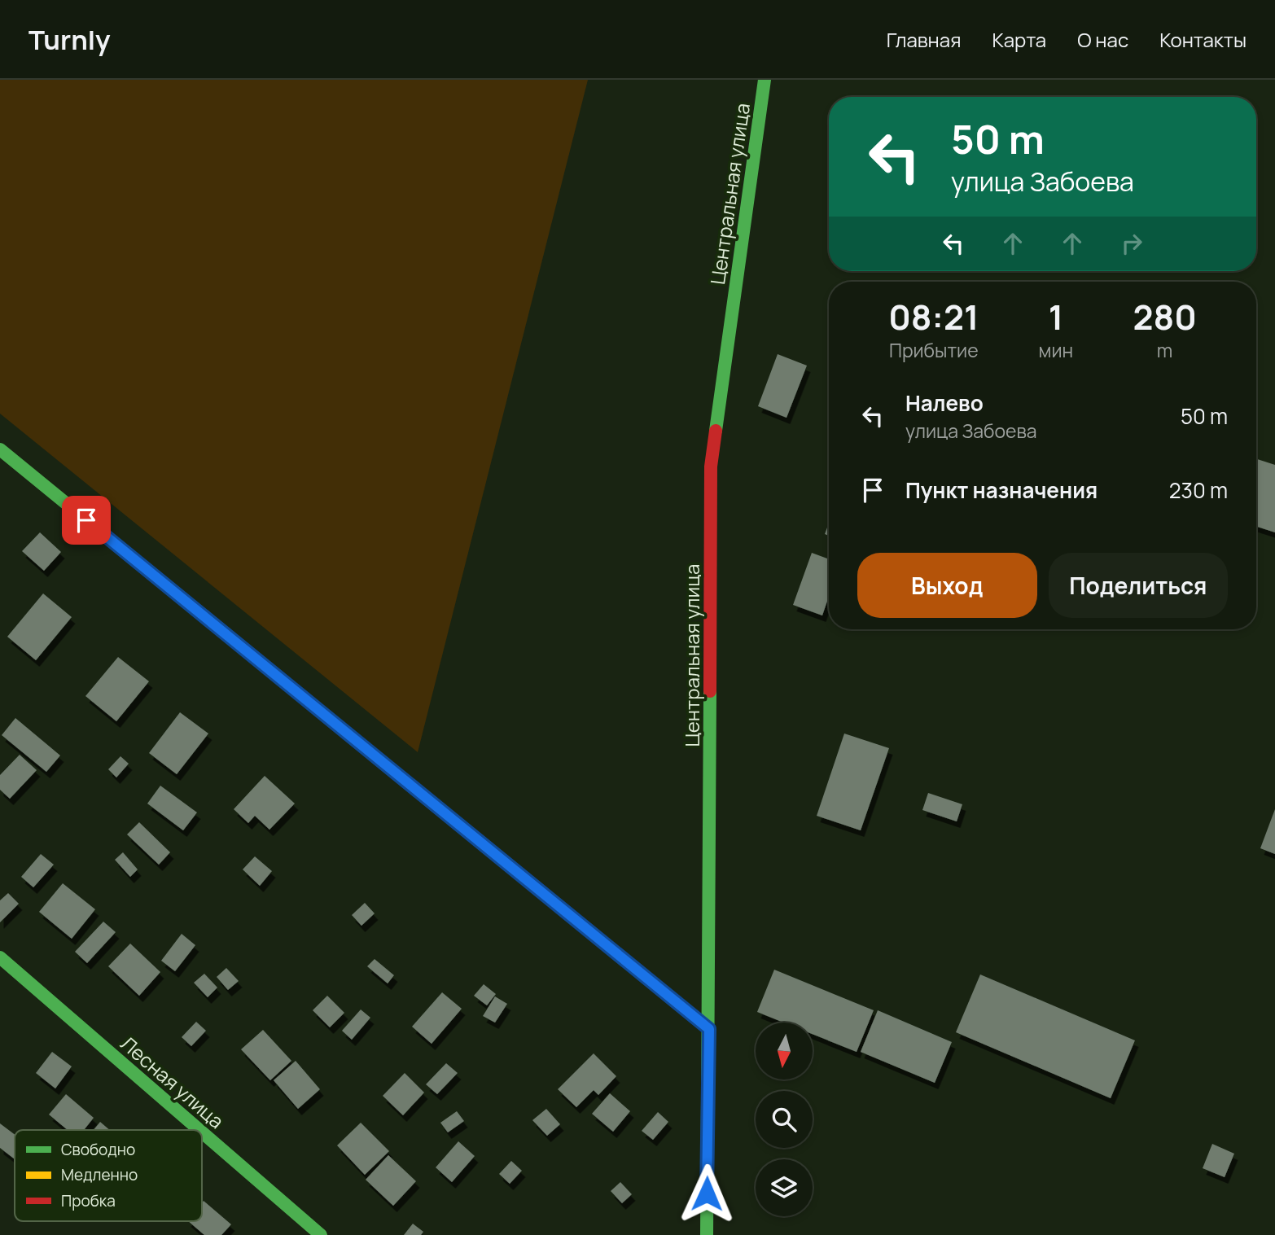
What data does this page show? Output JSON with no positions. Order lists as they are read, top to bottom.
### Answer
{
  "streets": {
    "street": ["Центральная улица", "Лесная улица"]
  },
  "legend": ["Свободно", "Медленно", "Пробка"],
  "north": "bottom",
  "page": {
    "header": "Turnly",
    "nav": [
      "Главная",
      "Карта",
      "О нас",
      "Контакты"
    ],
    "turn": ["50 m", "улица Забоева"],
    "eta": [
      "08:21",
      "Прибытие",
      "1",
      "мин",
      "280",
      "m"
    ],
    "list": [
      {
        "name": "Налево",
        "note": "улица Забоева",
        "value": "50 m"
      },
      {
        "name": "Пункт назначения",
        "value": "230 m"
      }
    ],
    "buttons": ["Выход", "Поделиться"]
  }
}
